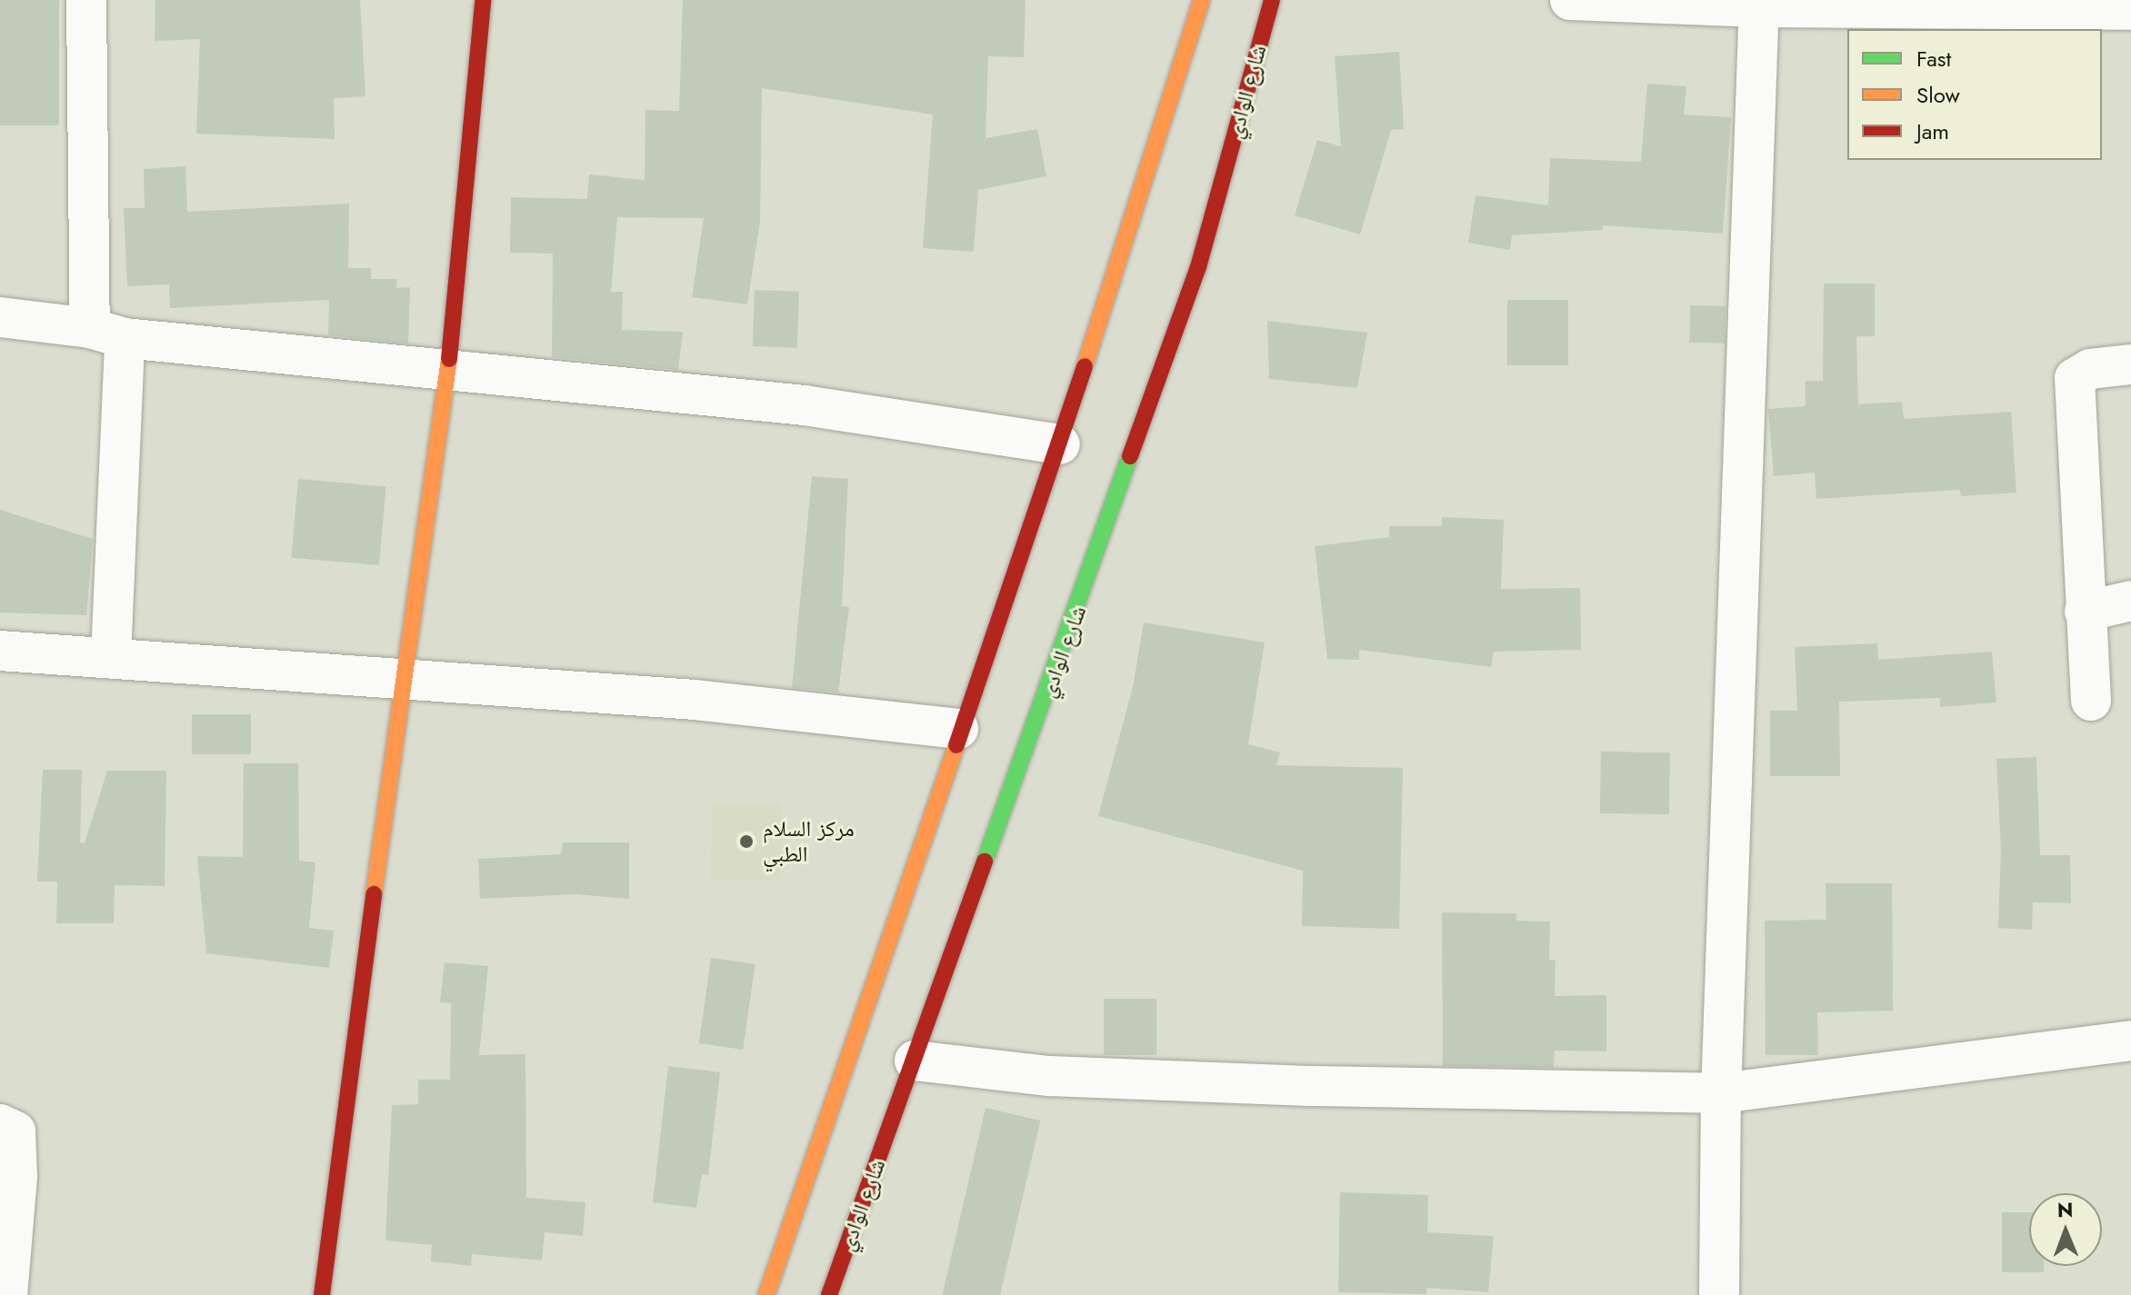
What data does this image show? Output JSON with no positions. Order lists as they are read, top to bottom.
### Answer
{
  "streets": {
    "main road": ["شارع الوادي"]
  },
  "places": ["مركز السلام الطبي"],
  "legend": ["Fast", "Slow", "Jam"],
  "north": "top"
}
